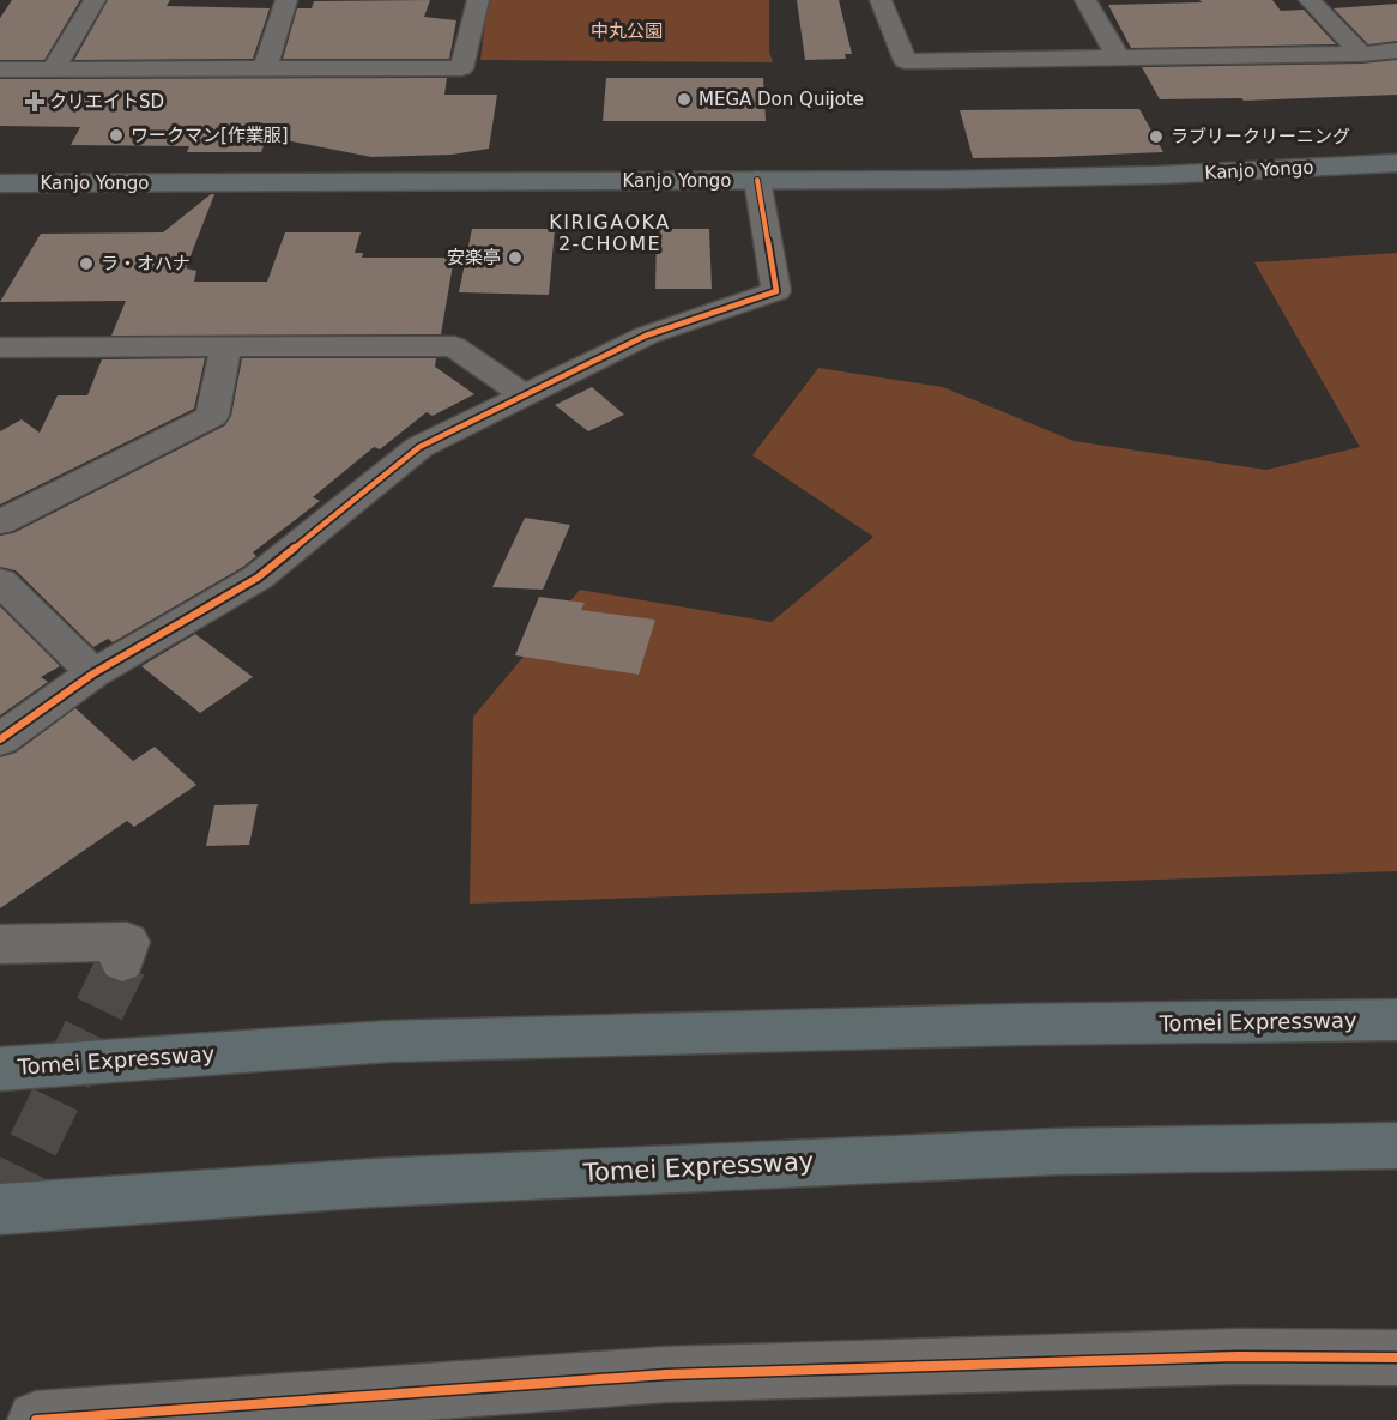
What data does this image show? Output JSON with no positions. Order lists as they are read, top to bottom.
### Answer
{
  "streets": {
    "highway": ["Tomei Expressway"],
    "main road": ["Kanjo Yongo"]
  },
  "districts": ["KIRIGAOKA 2-CHOME"],
  "parks": ["中丸公園"],
  "places": {
    "other": [
      "MEGA Don Quijote",
      "ワークマン[作業服]",
      "ラブリークリーニング",
      "安楽亭",
      "ラ・オハナ"
    ],
    "health": ["クリエイトSD"]
  }
}
